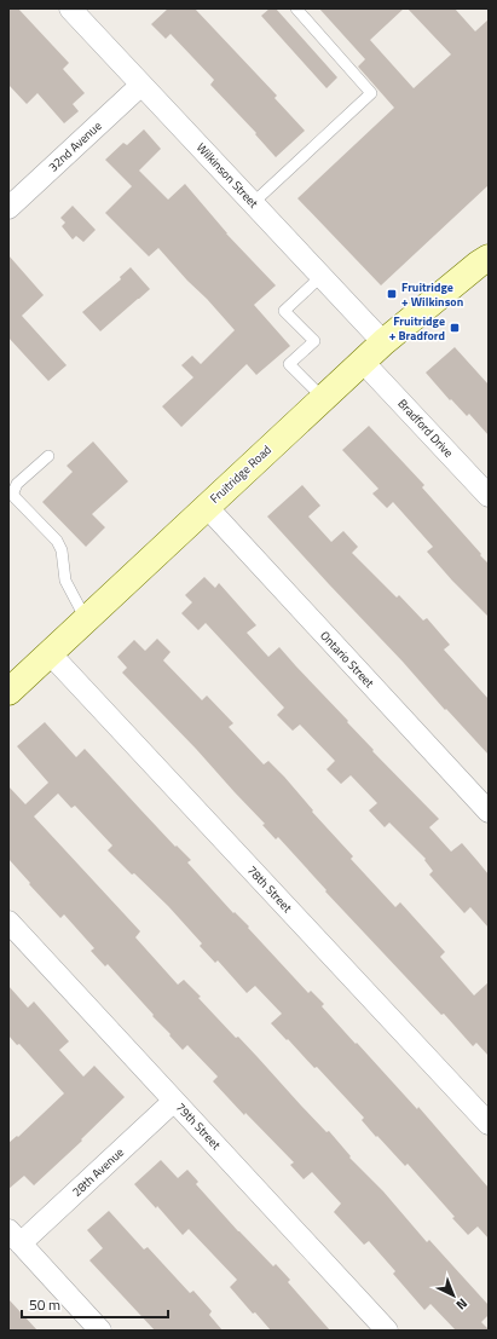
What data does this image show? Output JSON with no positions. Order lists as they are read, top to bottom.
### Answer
{
  "streets": {
    "main road": ["Fruitridge Road"],
    "street": [
      "32nd Avenue",
      "Wilkinson Street",
      "Bradford Drive",
      "Ontario Street",
      "78th Street",
      "79th Street",
      "28th Avenue"
    ]
  },
  "crossings": [
    ["32nd Avenue", "Wilkinson Street"],
    ["Wilkinson Street", "Fruitridge Road"],
    ["Bradford Drive", "Fruitridge Road"],
    ["Fruitridge Road", "Ontario Street"],
    ["Fruitridge Road", "78th Street"],
    ["79th Street", "28th Avenue"]
  ],
  "places": {
    "transit": ["Fruitridge + Wilkinson", "Fruitridge + Bradford"]
  },
  "scale_bar": "50 m",
  "north": "bottom right"
}
